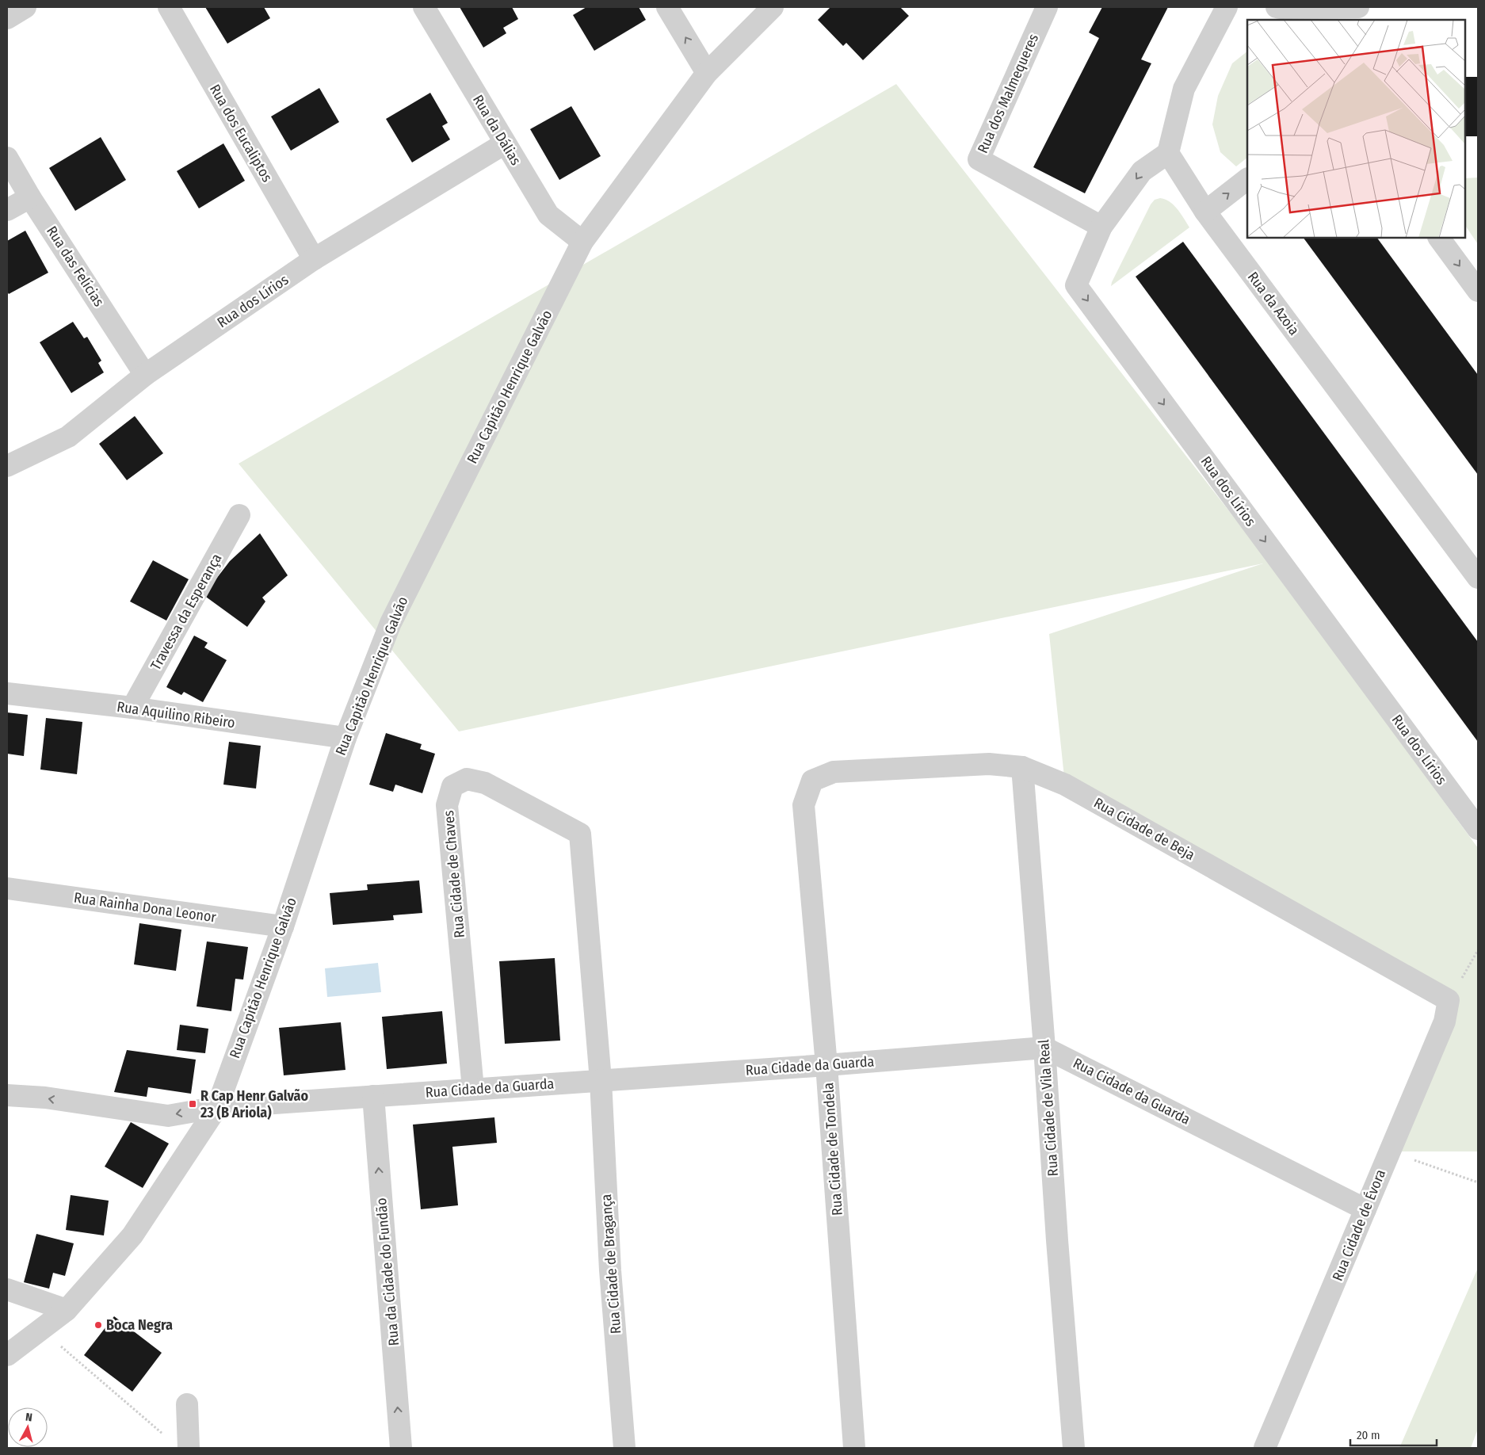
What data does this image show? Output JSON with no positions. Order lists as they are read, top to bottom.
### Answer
{
  "streets": {
    "street": [
      "Rua dos Malmequeres",
      "Rua da Dálias",
      "Rua dos Eucaliptos",
      "Rua das Felícias",
      "Rua dos Lírios",
      "Rua da Azoia",
      "Rua Capitão Henrique Galvão",
      "Travessa da Esperança",
      "Rua Aquilino Ribeiro",
      "Rua Cidade de Beja",
      "Rua Cidade de Chaves",
      "Rua Rainha Dona Leonor",
      "Rua Cidade da Guarda",
      "Rua Cidade de Vila Real",
      "Rua Cidade de Tondela",
      "Rua Cidade de Évora",
      "Rua Cidade de Bragança",
      "Rua da Cidade do Fundão"
    ]
  },
  "crossings": [
    ["Rua dos Malmequeres", "Rua dos Lírios"],
    ["Rua da Dálias", "Rua dos Lírios"],
    ["Rua da Dálias", "Rua Capitão Henrique Galvão"],
    ["Rua dos Eucaliptos", "Rua dos Lírios"],
    ["Rua das Felícias", "Rua dos Lírios"],
    ["Rua dos Lírios", "Rua da Azoia"],
    ["Rua Capitão Henrique Galvão", "Rua Aquilino Ribeiro"],
    ["Rua Capitão Henrique Galvão", "Rua Rainha Dona Leonor"],
    ["Rua Capitão Henrique Galvão", "Rua Cidade da Guarda"],
    ["Travessa da Esperança", "Rua Aquilino Ribeiro"],
    ["Rua Cidade de Beja", "Rua Cidade de Vila Real"],
    ["Rua Cidade de Beja", "Rua Cidade de Tondela"],
    ["Rua Cidade de Beja", "Rua Cidade de Évora"],
    ["Rua Cidade de Chaves", "Rua Cidade da Guarda"],
    ["Rua Cidade de Chaves", "Rua Cidade de Bragança"],
    ["Rua Cidade da Guarda", "Rua Cidade de Vila Real"],
    ["Rua Cidade da Guarda", "Rua Cidade de Tondela"],
    ["Rua Cidade da Guarda", "Rua Cidade de Évora"],
    ["Rua Cidade da Guarda", "Rua Cidade de Bragança"],
    ["Rua Cidade da Guarda", "Rua da Cidade do Fundão"]
  ],
  "one_way": ["Rua dos Lírios", "Rua da Cidade do Fundão"],
  "places": {
    "transit": ["R Cap Henr Galvão 23 (B Ariola)"],
    "other": ["Boca Negra"]
  },
  "scale_bar": "20 m",
  "north": "top"
}
